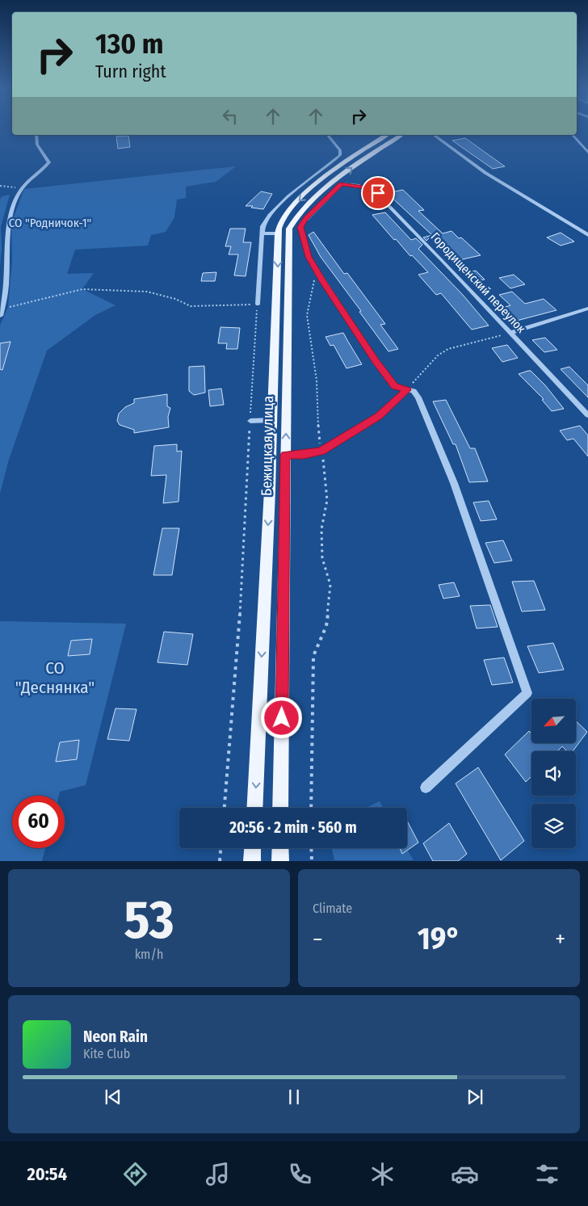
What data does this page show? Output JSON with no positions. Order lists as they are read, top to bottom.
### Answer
{
  "streets": {
    "main road": ["Бежицкая улица"],
    "street": ["Городищенский переулок"]
  },
  "parks": ["СО \"Родничок-1\"", "СО \"Деснянка\""],
  "north": "bottom left",
  "page": {
    "turn": ["130 m", "Turn right"],
    "limit": "60",
    "trip": "20:56 · 2 min · 560 m",
    "tile": [
      ["53", "km/h"],
      "Climate"
    ],
    "heat": ["−", "19°", "+"],
    "song": ["Neon Rain", "Kite Club"],
    "tabs": "20:54"
  }
}
